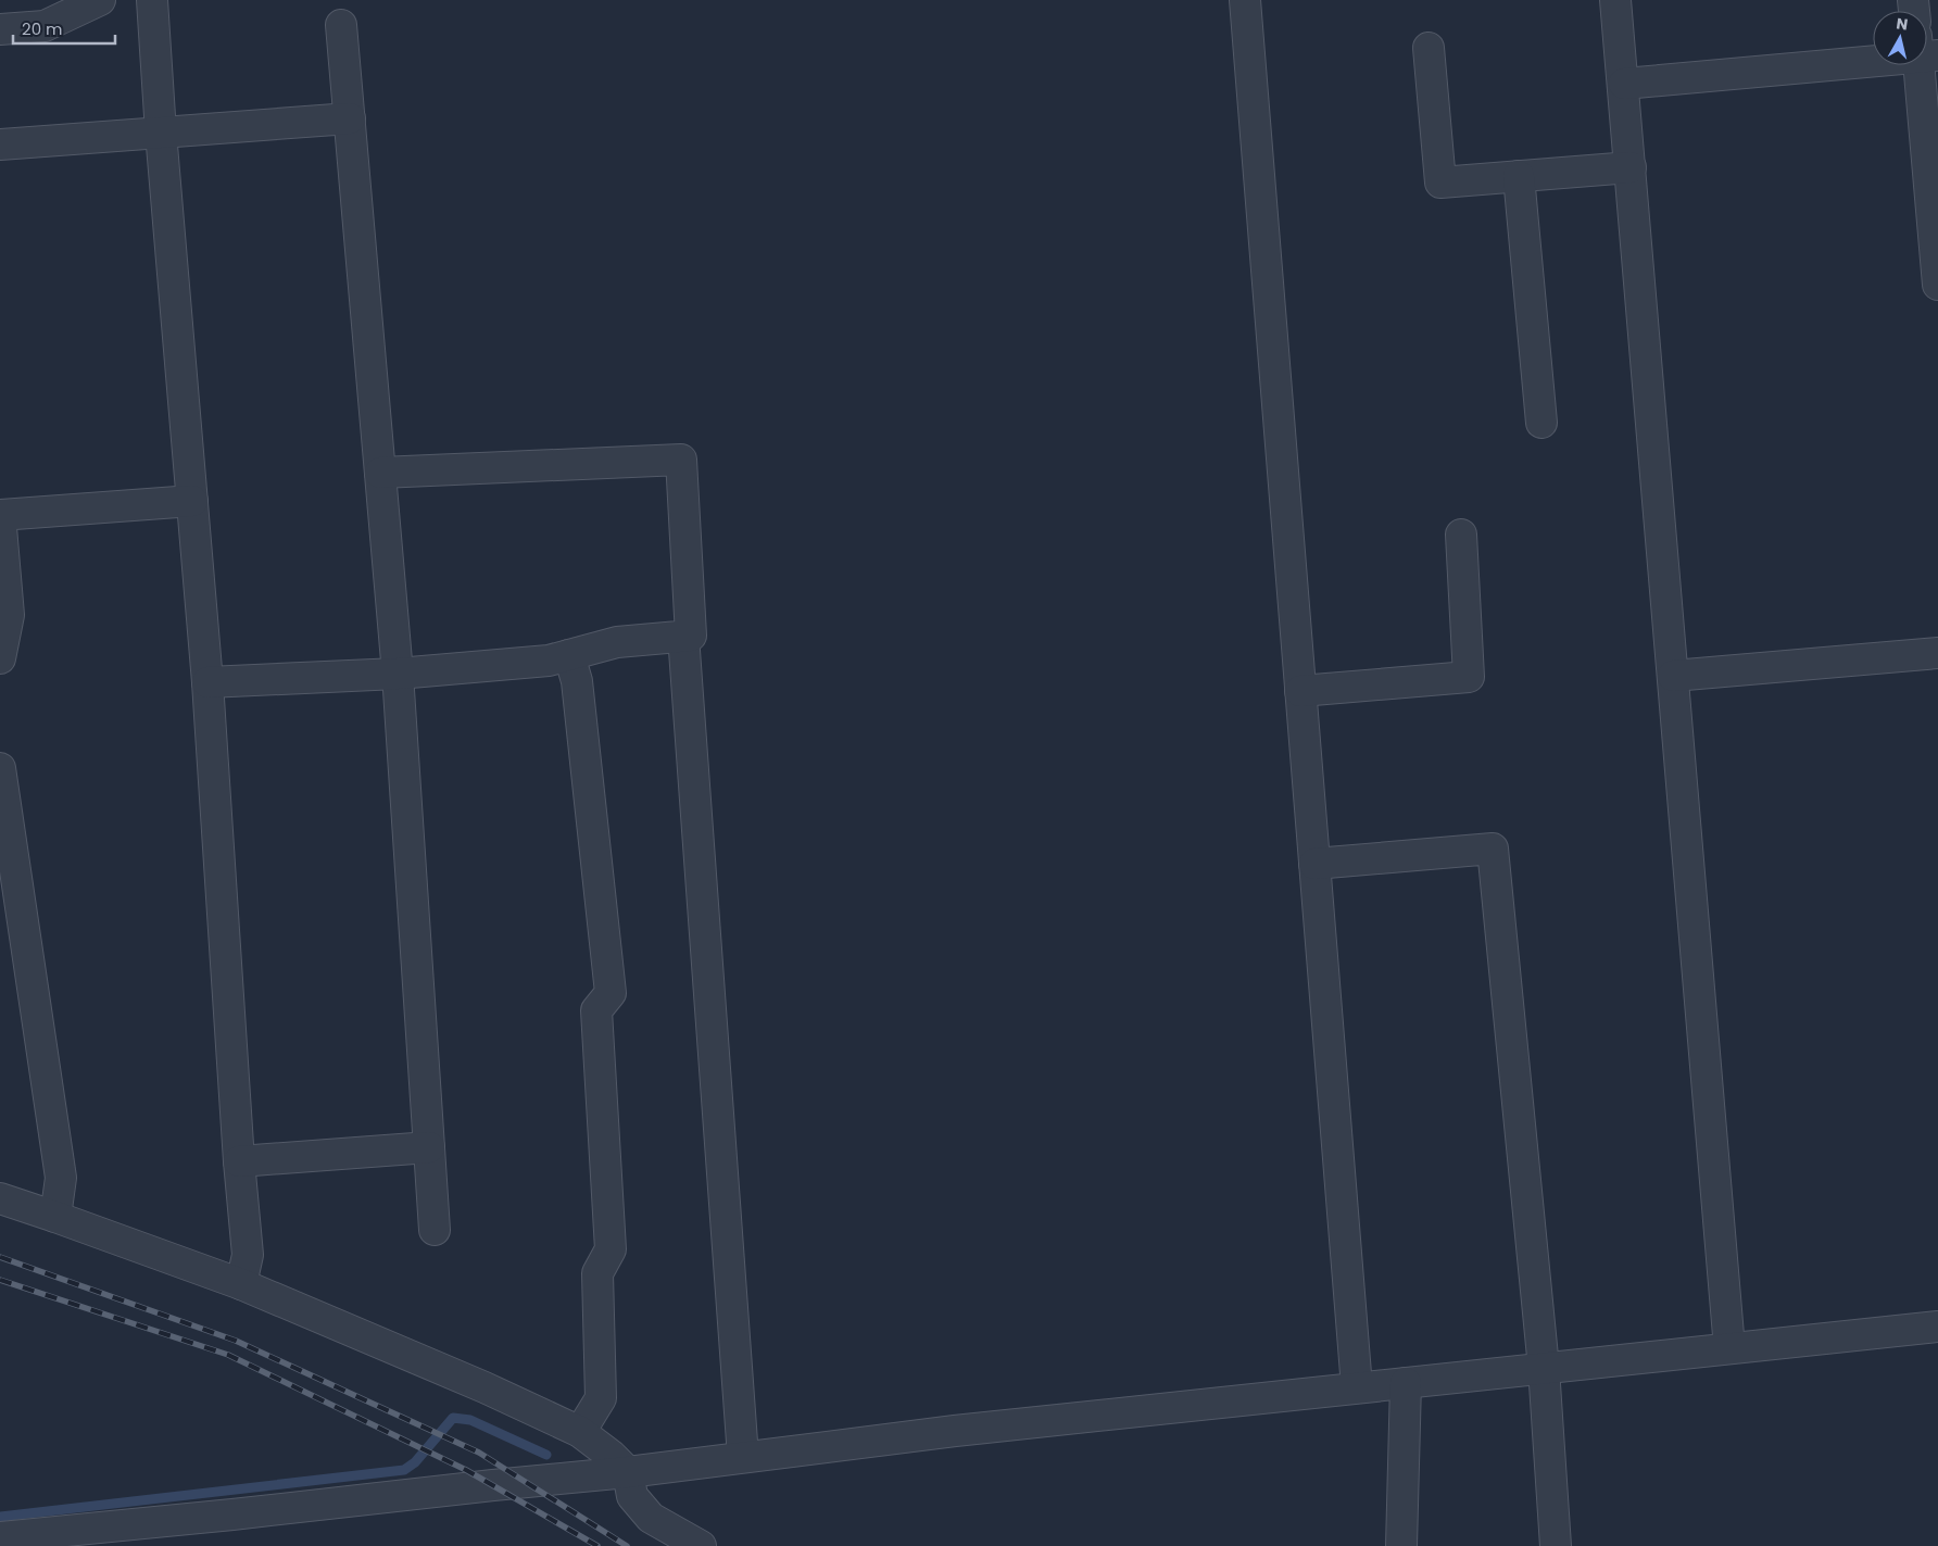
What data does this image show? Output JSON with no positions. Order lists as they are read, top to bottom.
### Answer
{
  "scale_bar": "20 m",
  "north": "top"
}
